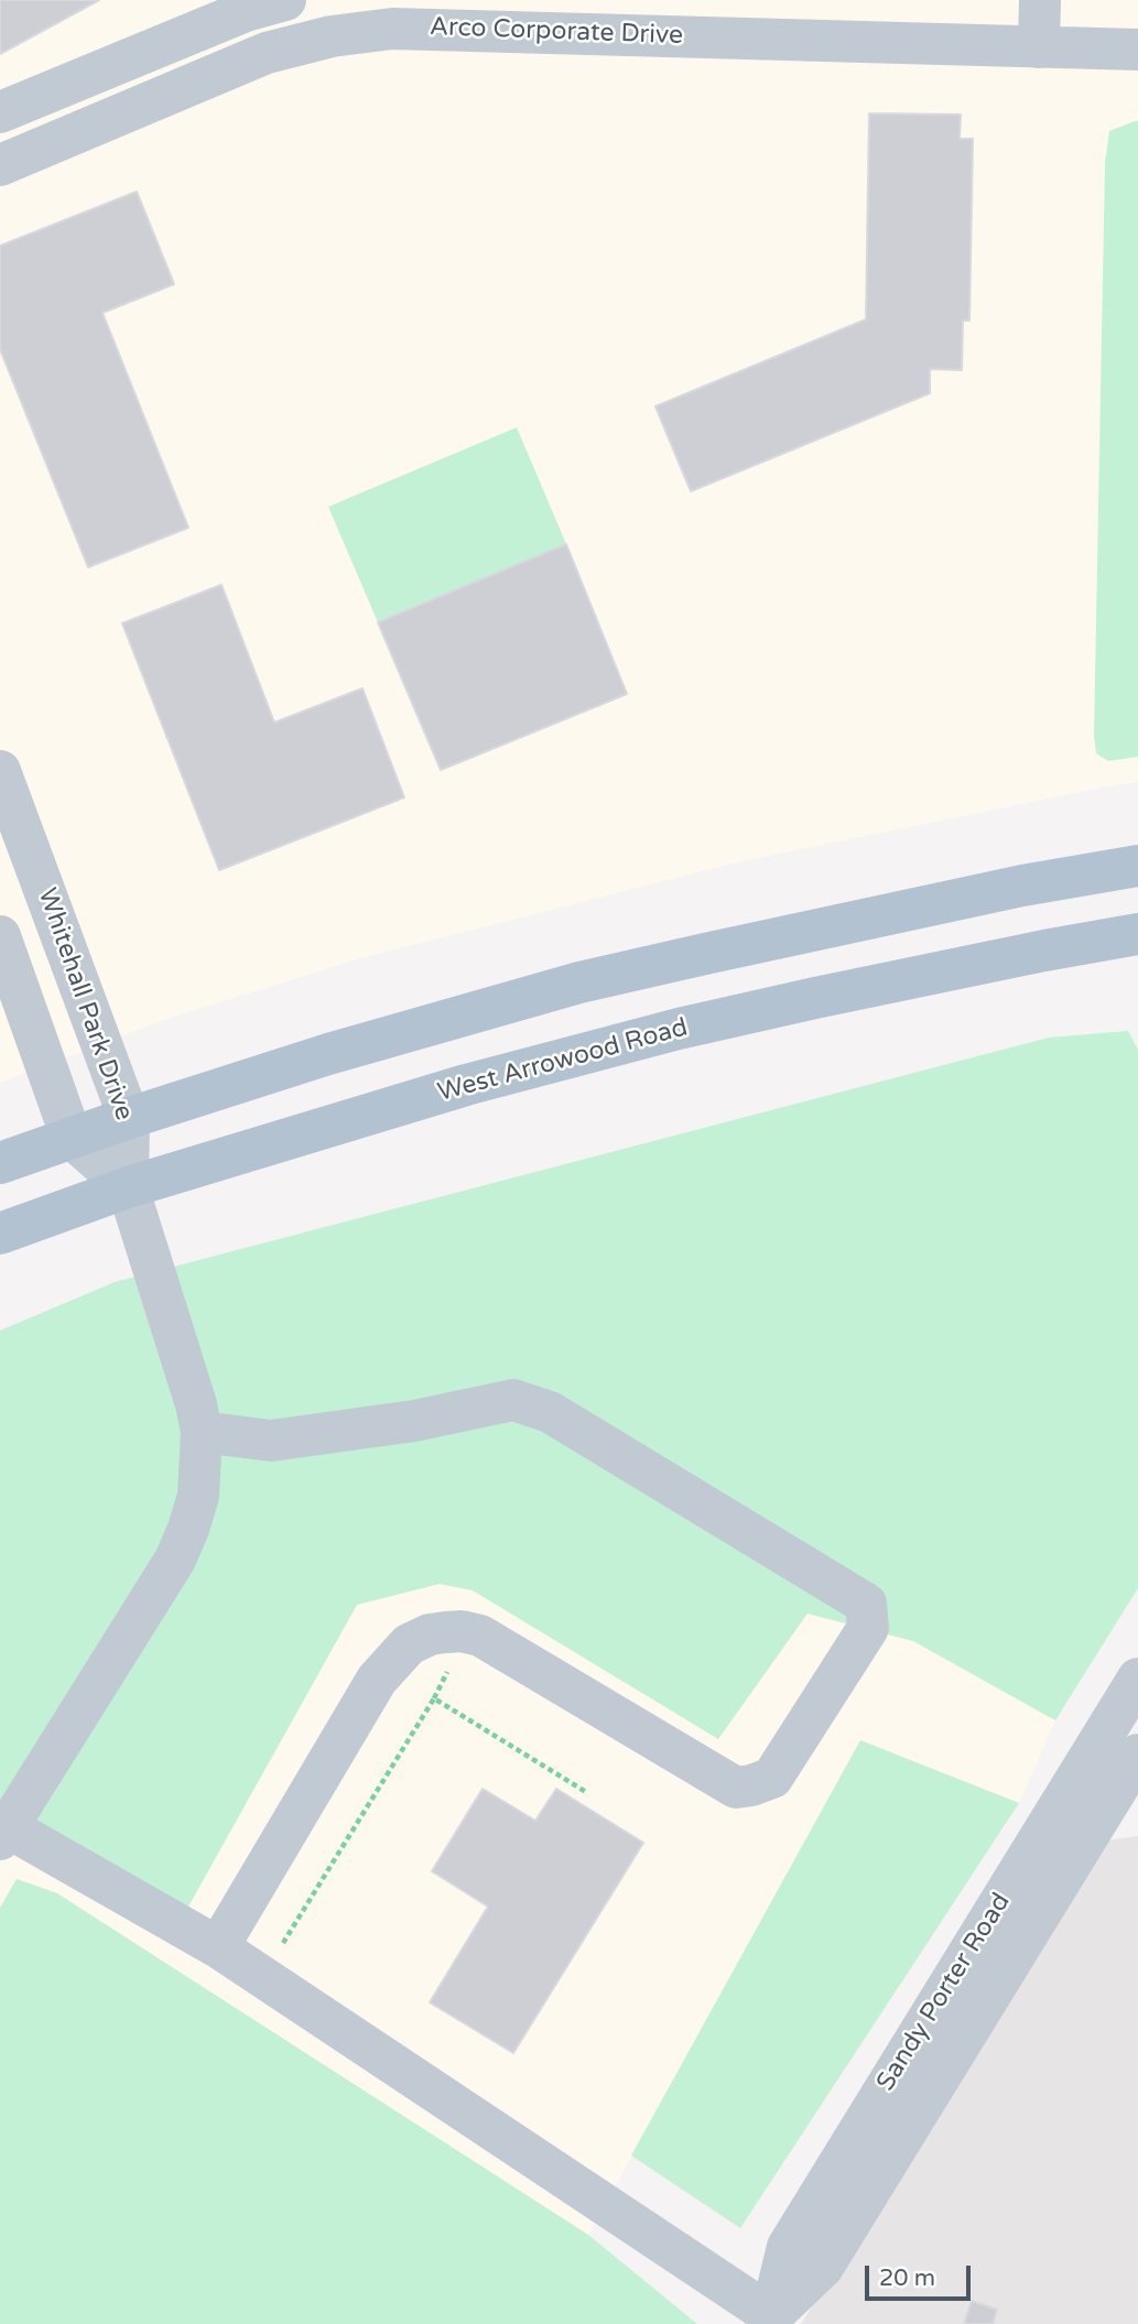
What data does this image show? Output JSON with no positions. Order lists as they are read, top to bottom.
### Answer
{
  "streets": {
    "main road": ["West Arrowood Road"],
    "street": ["Arco Corporate Drive", "Whitehall Park Drive", "Sandy Porter Road"]
  },
  "crossings": [
    ["Whitehall Park Drive", "West Arrowood Road"]
  ],
  "scale_bar": "20 m"
}
